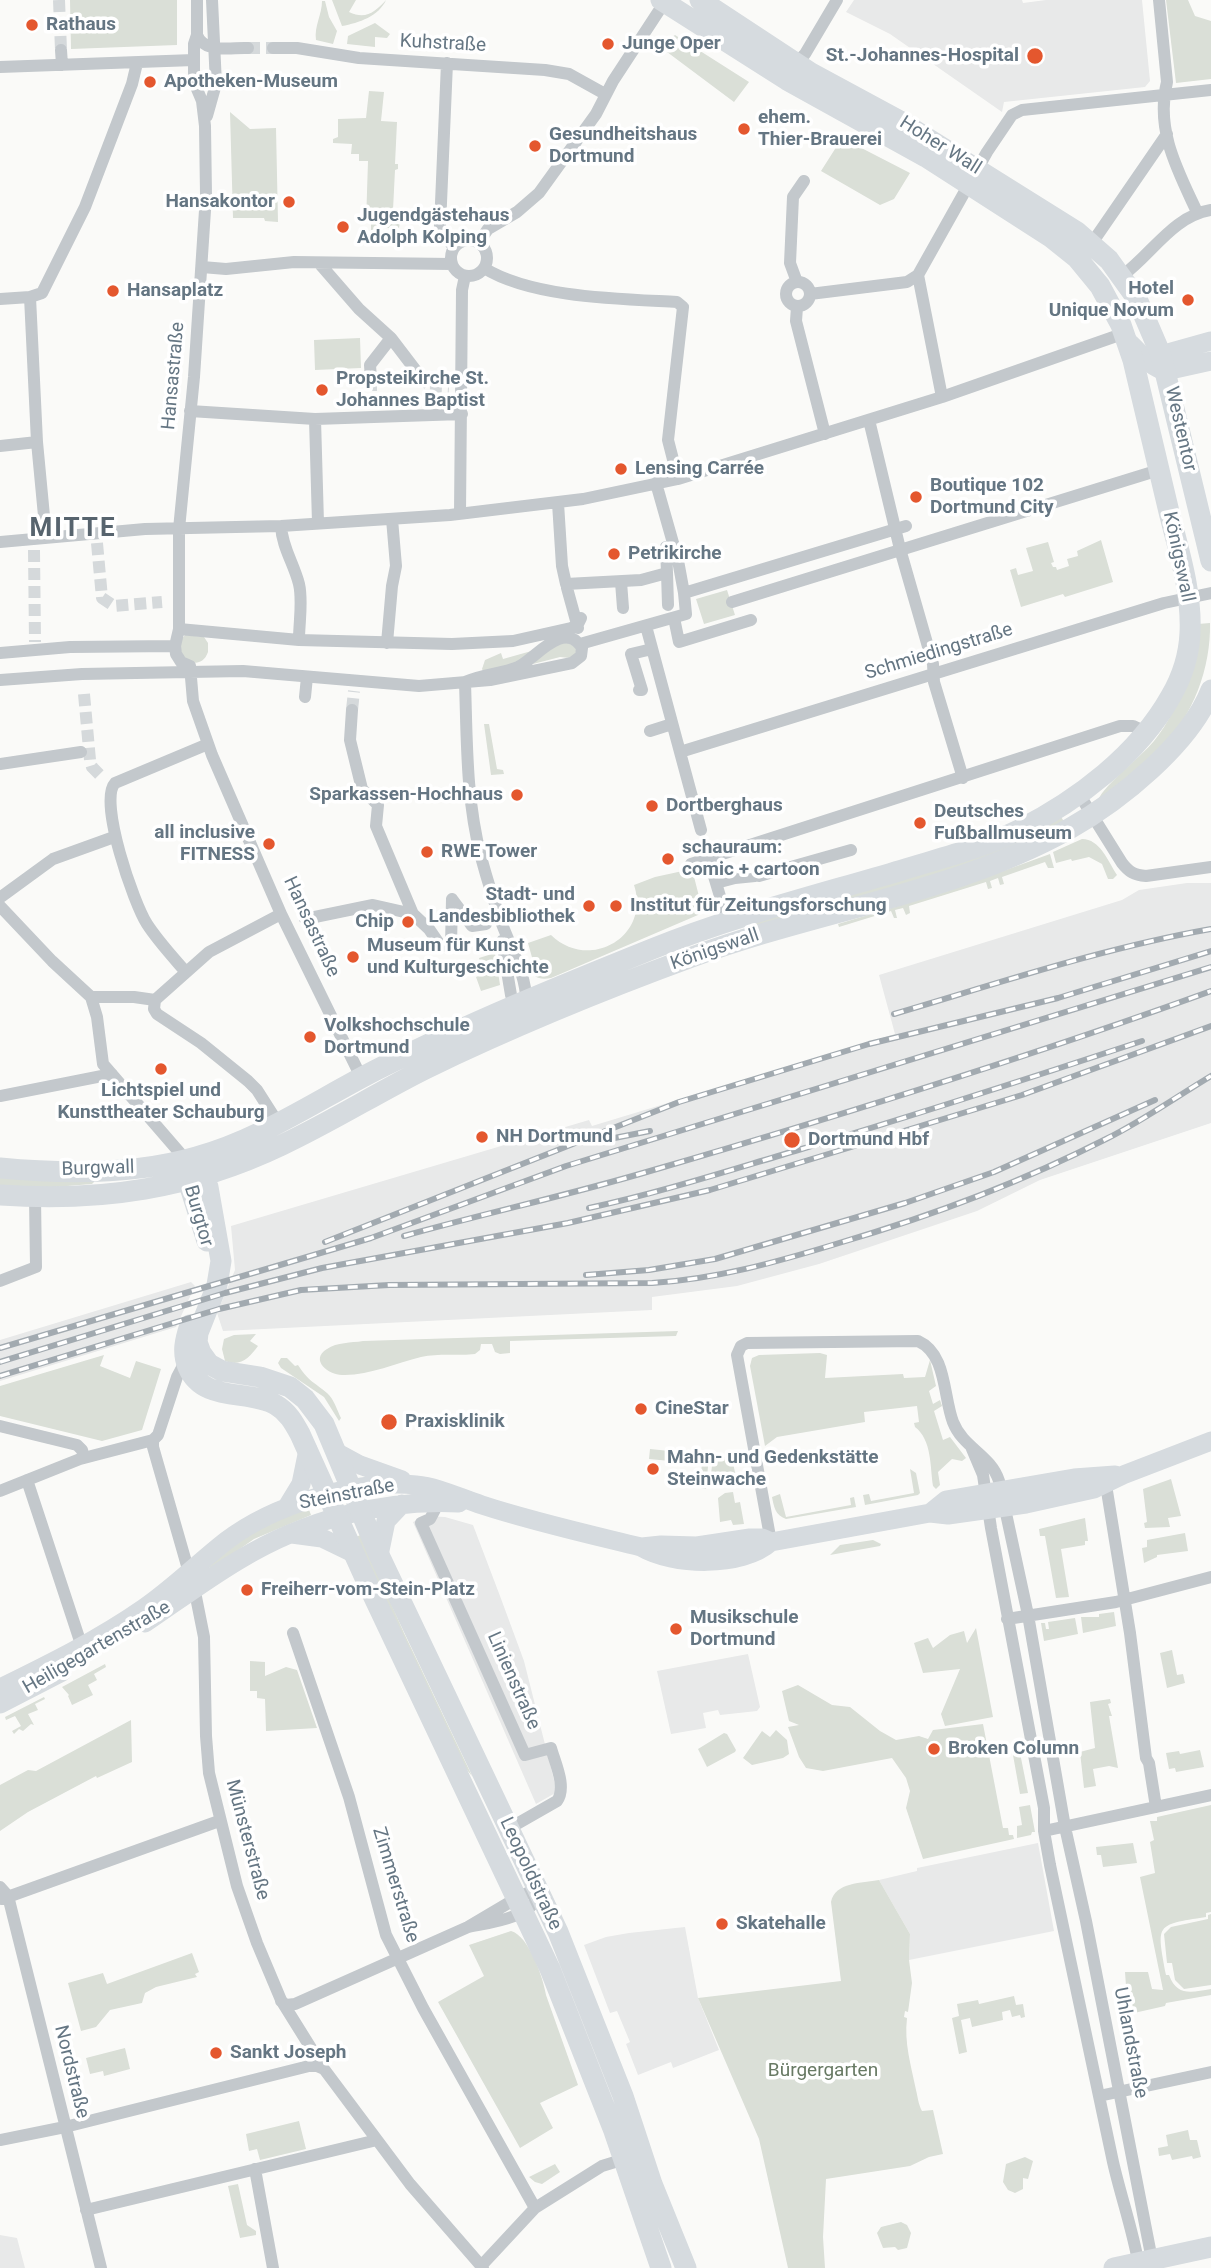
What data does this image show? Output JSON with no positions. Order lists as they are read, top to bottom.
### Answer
{
  "streets": {
    "main road": [
      "Hoher Wall",
      "Westentor",
      "Königswall",
      "Burgwall",
      "Burgtor",
      "Steinstraße",
      "Heiligegartenstraße",
      "Leopoldstraße"
    ],
    "street": [
      "Kuhstraße",
      "Hansastraße",
      "Schmiedingstraße",
      "Linienstraße",
      "Münsterstraße",
      "Zimmerstraße",
      "Uhlandstraße",
      "Nordstraße"
    ]
  },
  "crossings": [
    ["Hoher Wall", "Westentor"],
    ["Hansastraße", "Königswall"],
    ["Westentor", "Königswall"],
    ["Königswall", "Schmiedingstraße"],
    ["Königswall", "Burgwall"],
    ["Königswall", "Burgtor"],
    ["Burgwall", "Burgtor"],
    ["Burgtor", "Steinstraße"],
    ["Burgtor", "Leopoldstraße"],
    ["Steinstraße", "Heiligegartenstraße"],
    ["Steinstraße", "Linienstraße"],
    ["Steinstraße", "Münsterstraße"],
    ["Steinstraße", "Leopoldstraße"],
    ["Steinstraße", "Uhlandstraße"],
    ["Heiligegartenstraße", "Münsterstraße"],
    ["Linienstraße", "Leopoldstraße"]
  ],
  "districts": ["MITTE"],
  "parks": ["Bürgergarten"],
  "places": [
    "Rathaus",
    "Junge Oper",
    "St.-Johannes-Hospital",
    "Apotheken-Museum",
    "ehem. Thier-Brauerei",
    "Gesundheitshaus Dortmund",
    "Hansakontor",
    "Jugendgästehaus Adolph Kolping",
    "Hansaplatz",
    "Hotel Unique Novum",
    "Propsteikirche St. Johannes Baptist",
    "Lensing Carrée",
    "Boutique 102 Dortmund City",
    "Petrikirche",
    "Sparkassen-Hochhaus",
    "Dortberghaus",
    "Deutsches Fußballmuseum",
    "all inclusive FITNESS",
    "RWE Tower",
    "schauraum: comic + cartoon",
    "Stadt- und Landesbibliothek",
    "Institut für Zeitungsforschung",
    "Chip",
    "Museum für Kunst und Kulturgeschichte",
    "Volkshochschule Dortmund",
    "Lichtspiel und Kunsttheater Schauburg",
    "NH Dortmund",
    "Dortmund Hbf",
    "CineStar",
    "Praxisklinik",
    "Mahn- und Gedenkstätte Steinwache",
    "Freiherr-vom-Stein-Platz",
    "Musikschule Dortmund",
    "Broken Column",
    "Skatehalle",
    "Sankt Joseph"
  ]
}
